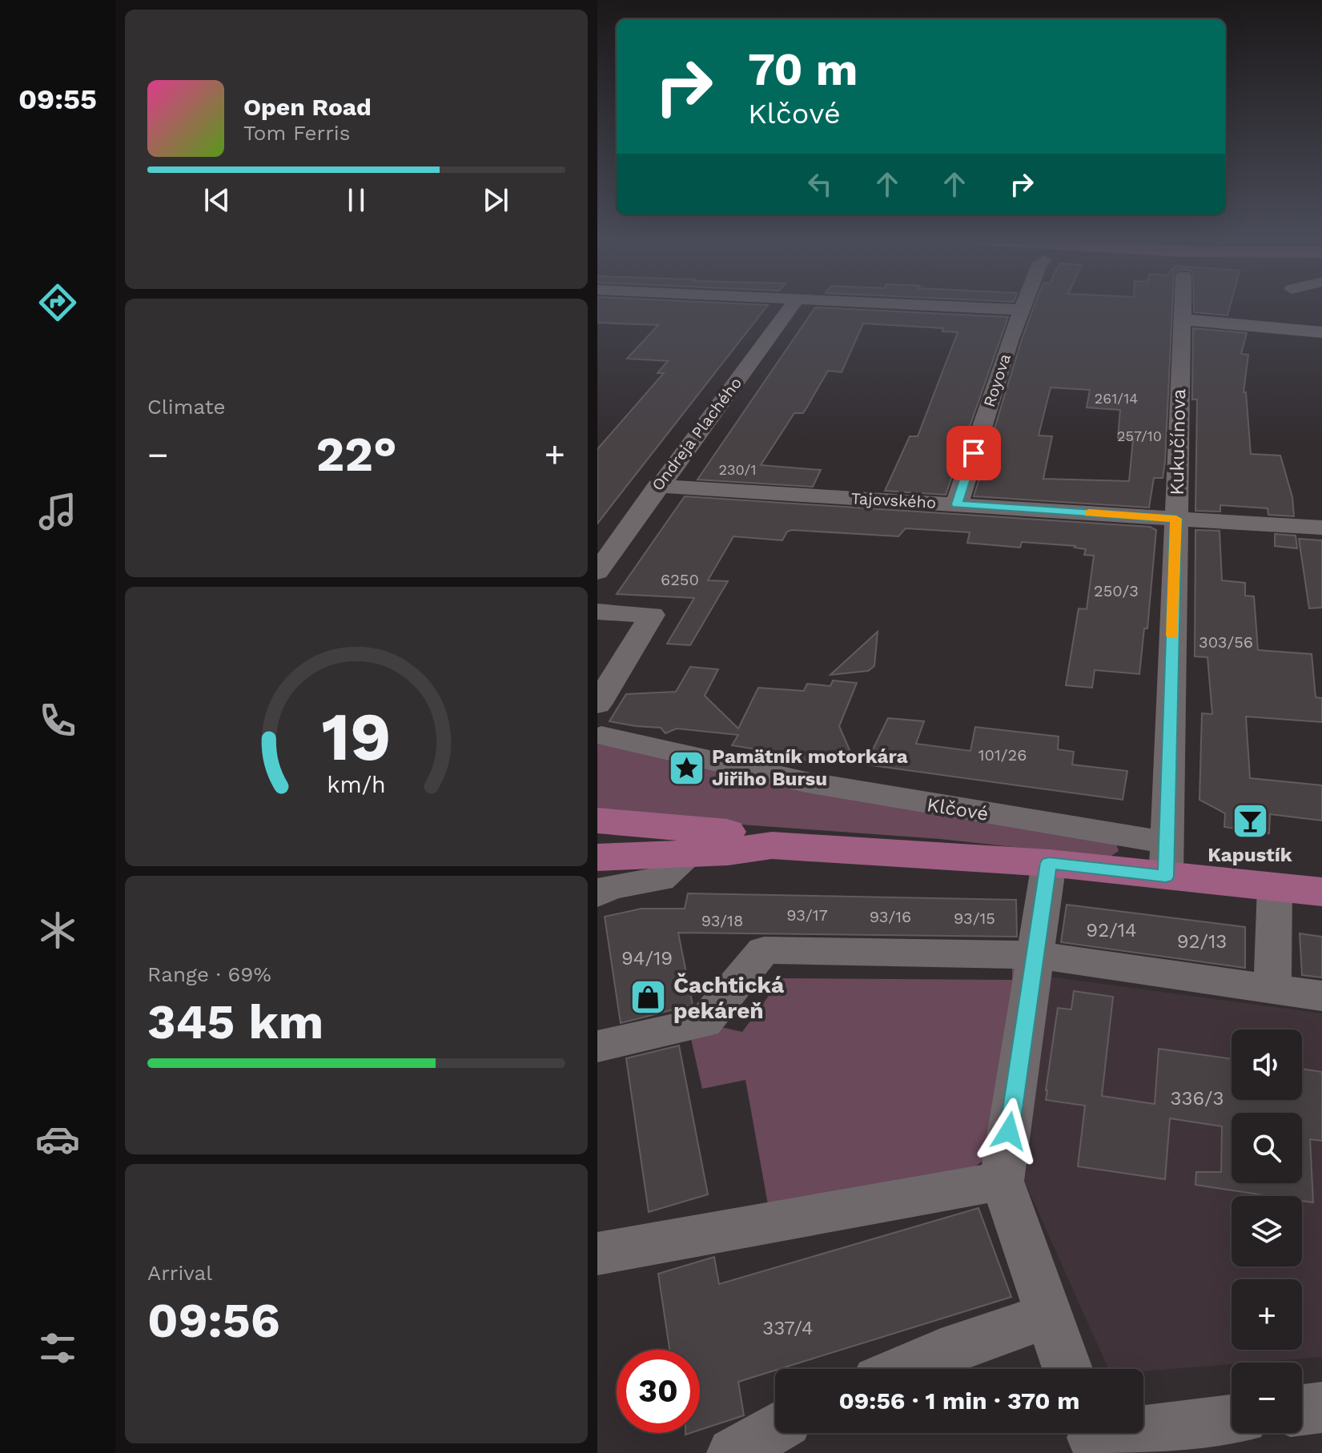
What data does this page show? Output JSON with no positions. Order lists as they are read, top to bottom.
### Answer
{
  "streets": {
    "main road": ["Klčové"],
    "street": [
      "Royova",
      "Ondreja Plachého",
      "Kukučínova",
      "Tajovského"
    ]
  },
  "crossings": [
    ["Royova", "Tajovského"],
    ["Ondreja Plachého", "Tajovského"],
    ["Kukučínova", "Tajovského"],
    ["Kukučínova", "Klčové"]
  ],
  "places": {
    "place": ["Pamätník motorkára Jiřiho Bursu"],
    "bar": ["Kapustík"],
    "shop": ["Čachtická pekáreň"]
  },
  "house_numbers": [
    "261/14",
    "257/10",
    "230/1",
    "6250",
    "250/3",
    "303/56",
    "101/26",
    "93/17",
    "93/16",
    "93/15",
    "93/18",
    "92/14",
    "92/13",
    "94/19",
    "336/3",
    "337/4"
  ],
  "page": {
    "tabs": "09:55",
    "turn": ["70 m", "Klčové"],
    "song": ["Open Road", "Tom Ferris"],
    "tile": [
      "Climate",
      ["Range · 69%", "345 km"],
      ["Arrival", "09:56"]
    ],
    "heat": ["−", "22°", "+"],
    "map_buttons": ["+", "−"],
    "limit": "30",
    "trip": "09:56 · 1 min · 370 m",
    "gauge": ["19", "km/h"]
  }
}
